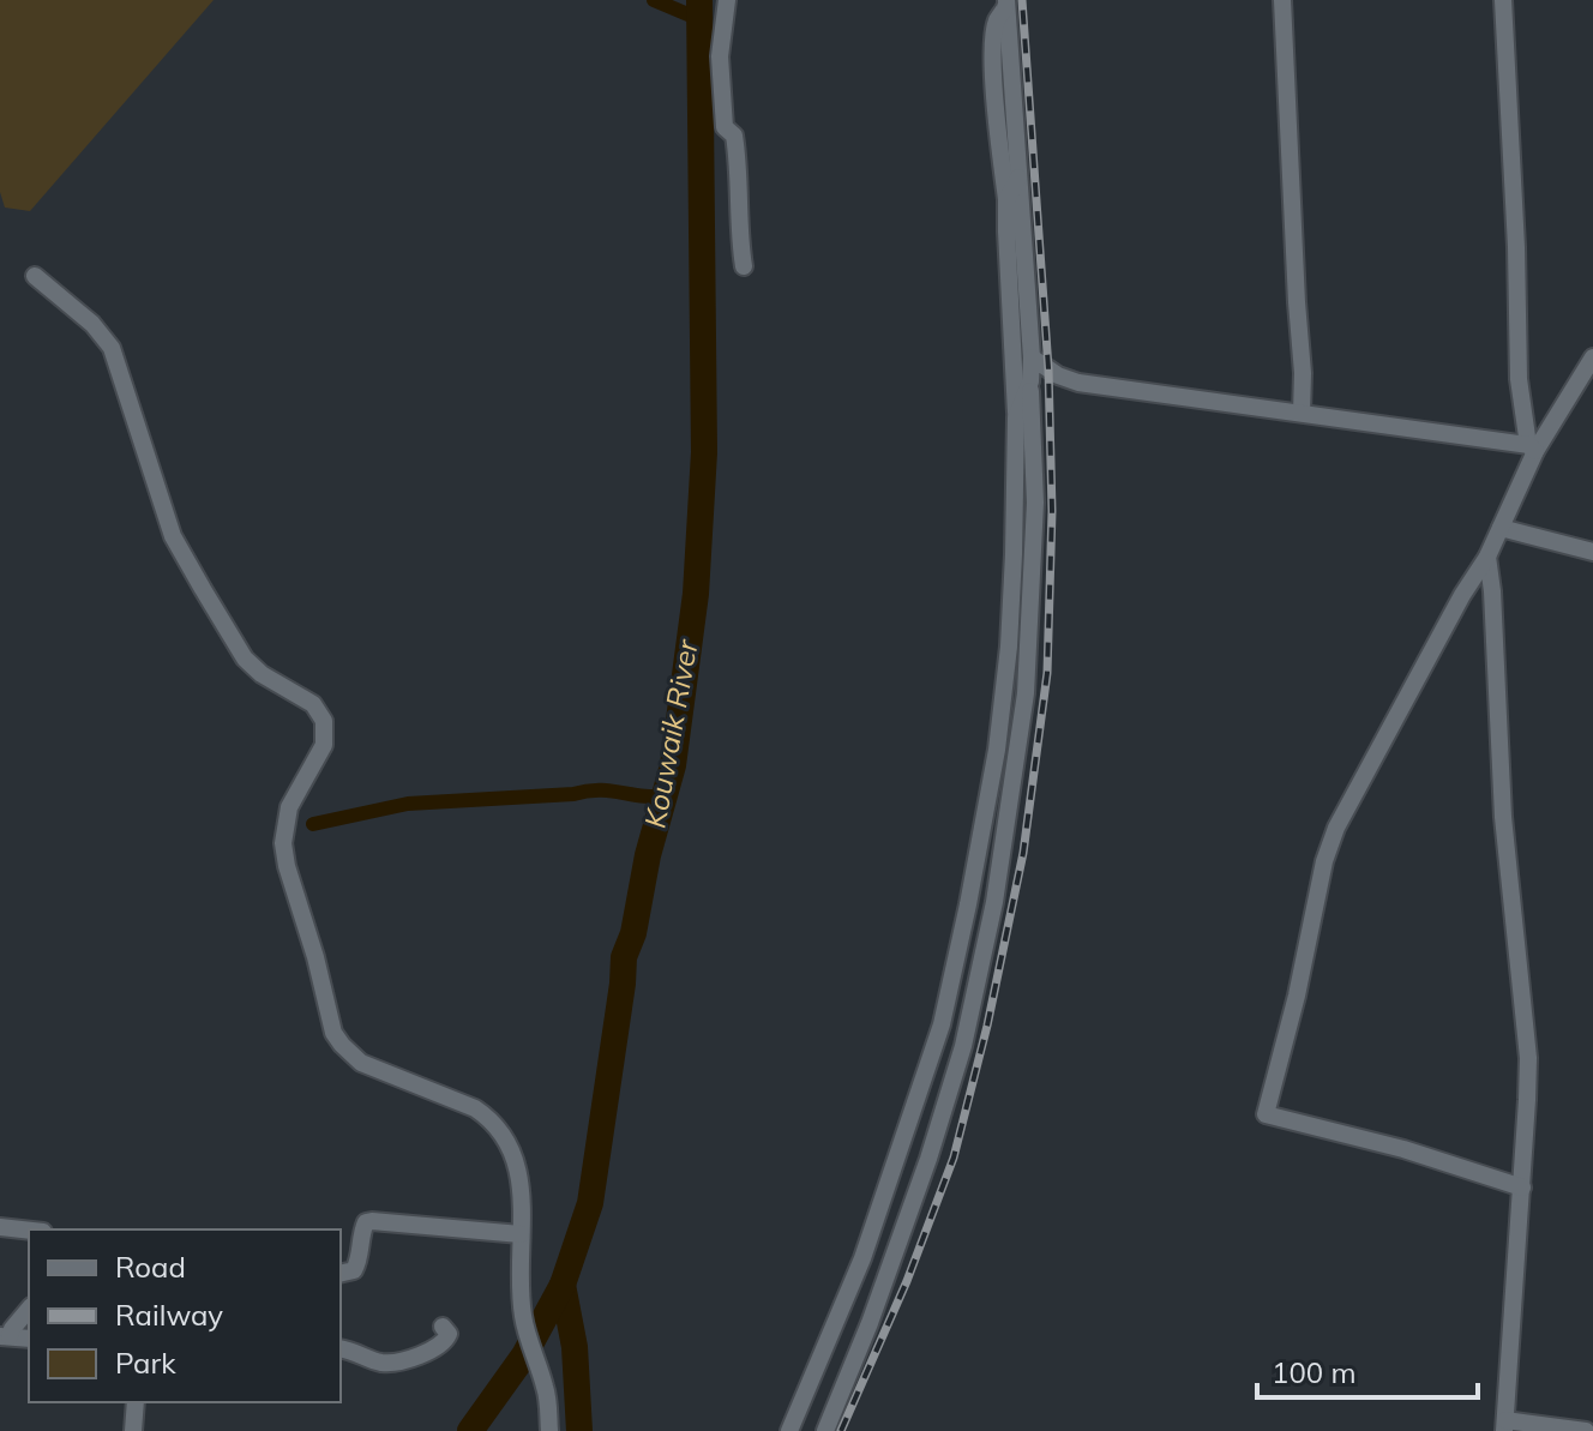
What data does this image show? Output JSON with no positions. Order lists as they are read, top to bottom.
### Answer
{
  "water": ["Kouwaik River"],
  "legend": ["Road", "Railway", "Park"],
  "scale_bar": "100 m"
}
